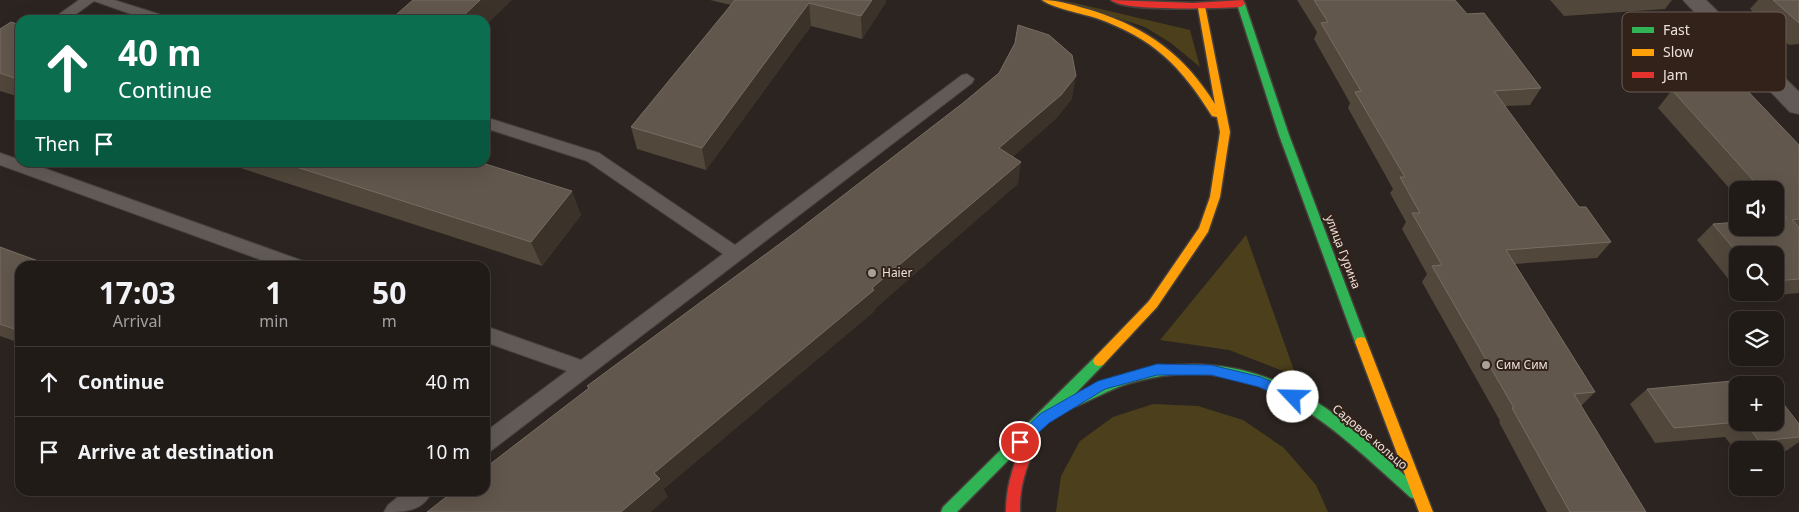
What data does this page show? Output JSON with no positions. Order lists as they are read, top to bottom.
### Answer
{
  "streets": {
    "main road": ["улица Гурина", "Садовое кольцо"]
  },
  "crossings": [
    ["улица Гурина", "Садовое кольцо"]
  ],
  "places": ["Haier", "Сим Сим"],
  "legend": ["Fast", "Slow", "Jam"],
  "page": {
    "turn": ["40 m", "Continue"],
    "then": "Then",
    "map_buttons": ["+", "−"],
    "eta": [
      "17:03",
      "Arrival",
      "1",
      "min",
      "50",
      "m"
    ],
    "list": [
      {
        "name": "Continue",
        "value": "40 m"
      },
      {
        "name": "Arrive at destination",
        "value": "10 m"
      }
    ]
  }
}
